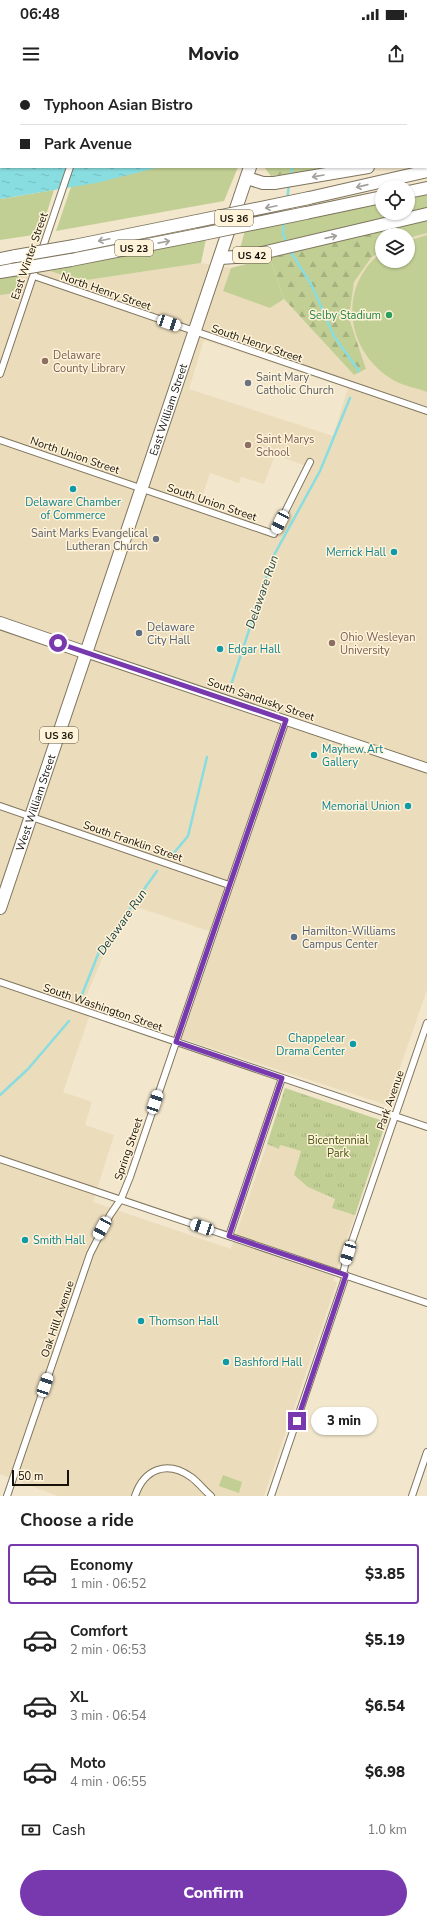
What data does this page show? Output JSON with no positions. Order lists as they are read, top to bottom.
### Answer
{
  "streets": {
    "highway": [
      "US 36",
      "US 23",
      "US 42",
      "East William Street",
      "West William Street"
    ],
    "street": [
      "East Winter Street",
      "North Henry Street",
      "South Henry Street",
      "North Union Street",
      "South Union Street",
      "South Sandusky Street",
      "South Franklin Street",
      "South Washington Street",
      "Park Avenue",
      "Spring Street",
      "Oak Hill Avenue"
    ]
  },
  "crossings": [
    ["US 42", "East William Street"],
    ["East Winter Street", "North Henry Street"],
    ["North Henry Street", "South Henry Street"],
    ["North Henry Street", "East William Street"],
    ["South Henry Street", "East William Street"],
    ["East William Street", "North Union Street"],
    ["East William Street", "South Union Street"],
    ["East William Street", "South Sandusky Street"],
    ["East William Street", "West William Street"],
    ["North Union Street", "South Union Street"],
    ["South Sandusky Street", "West William Street"],
    ["South Sandusky Street", "Spring Street"],
    ["West William Street", "South Franklin Street"],
    ["South Franklin Street", "Spring Street"],
    ["South Washington Street", "Park Avenue"],
    ["South Washington Street", "Spring Street"],
    ["Spring Street", "Oak Hill Avenue"]
  ],
  "water": ["Delaware Run"],
  "parks": ["Bicentennial Park"],
  "places": [
    "Selby Stadium",
    "Delaware County Library",
    "Saint Mary Catholic Church",
    "Saint Marys School",
    "Delaware Chamber of Commerce",
    "Saint Marks Evangelical Lutheran Church",
    "Merrick Hall",
    "Delaware City Hall",
    "Ohio Wesleyan University",
    "Edgar Hall",
    "Mayhew Art Gallery",
    "Memorial Union",
    "Hamilton-Williams Campus Center",
    "Chappelear Drama Center",
    "Smith Hall",
    "Thomson Hall",
    "Bashford Hall"
  ],
  "scale_bar": "50 m",
  "page": {
    "status": "06:48",
    "header": "Movio",
    "banner": ["Typhoon Asian Bistro", "Park Avenue"],
    "bubble": "3 min",
    "scale": "50 m",
    "heading": "Choose a ride",
    "list": [
      {
        "name": "Economy",
        "note": "1 min · 06:52",
        "value": "$3.85"
      },
      {
        "name": "Comfort",
        "note": "2 min · 06:53",
        "value": "$5.19"
      },
      {
        "name": "XL",
        "note": "3 min · 06:54",
        "value": "$6.54"
      },
      {
        "name": "Moto",
        "note": "4 min · 06:55",
        "value": "$6.98"
      }
    ],
    "pay": ["Cash", "1.0 km"],
    "buttons": "Confirm"
  }
}
